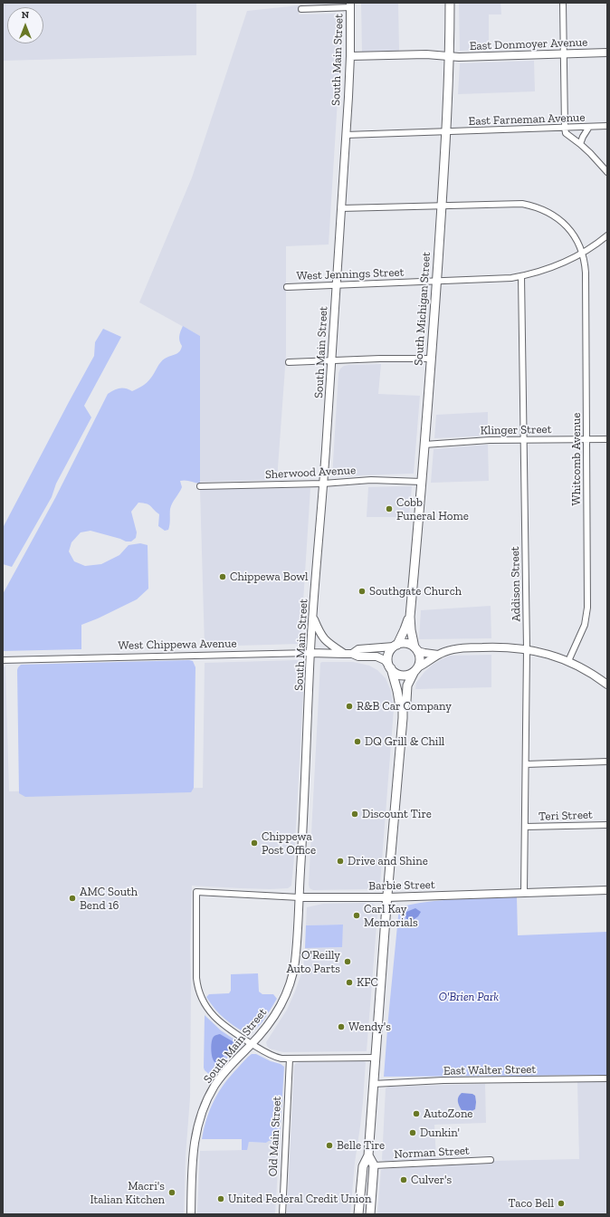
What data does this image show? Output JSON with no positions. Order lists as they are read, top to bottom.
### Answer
{
  "streets": {
    "main road": ["South Michigan Street"],
    "street": [
      "East Donmoyer Avenue",
      "South Main Street",
      "East Farneman Avenue",
      "West Jennings Street",
      "Klinger Street",
      "Whitcomb Avenue",
      "Sherwood Avenue",
      "Addison Street",
      "West Chippewa Avenue",
      "Teri Street",
      "Barbie Street",
      "East Walter Street",
      "Old Main Street",
      "Norman Street"
    ]
  },
  "crossings": [
    ["East Donmoyer Avenue", "South Main Street"],
    ["East Donmoyer Avenue", "South Michigan Street"],
    ["South Main Street", "East Farneman Avenue"],
    ["South Main Street", "West Jennings Street"],
    ["South Main Street", "Sherwood Avenue"],
    ["South Main Street", "West Chippewa Avenue"],
    ["South Main Street", "Barbie Street"],
    ["East Farneman Avenue", "South Michigan Street"],
    ["West Jennings Street", "South Michigan Street"],
    ["West Jennings Street", "Whitcomb Avenue"],
    ["West Jennings Street", "Addison Street"],
    ["South Michigan Street", "Klinger Street"],
    ["South Michigan Street", "Sherwood Avenue"],
    ["South Michigan Street", "West Chippewa Avenue"],
    ["Klinger Street", "Whitcomb Avenue"],
    ["Klinger Street", "Addison Street"],
    ["Addison Street", "Teri Street"],
    ["Addison Street", "Barbie Street"]
  ],
  "parks": ["O'Brien Park"],
  "places": [
    "Cobb Funeral Home",
    "Chippewa Bowl",
    "Southgate Church",
    "R&B Car Company",
    "DQ Grill & Chill",
    "Discount Tire",
    "Chippewa Post Office",
    "Drive and Shine",
    "AMC South Bend 16",
    "Carl Kay Memorials",
    "O'Reilly Auto Parts",
    "KFC",
    "Wendy's",
    "AutoZone",
    "Dunkin'",
    "Belle Tire",
    "Culver's",
    "Macri's Italian Kitchen",
    "United Federal Credit Union",
    "Taco Bell"
  ],
  "north": "top"
}
